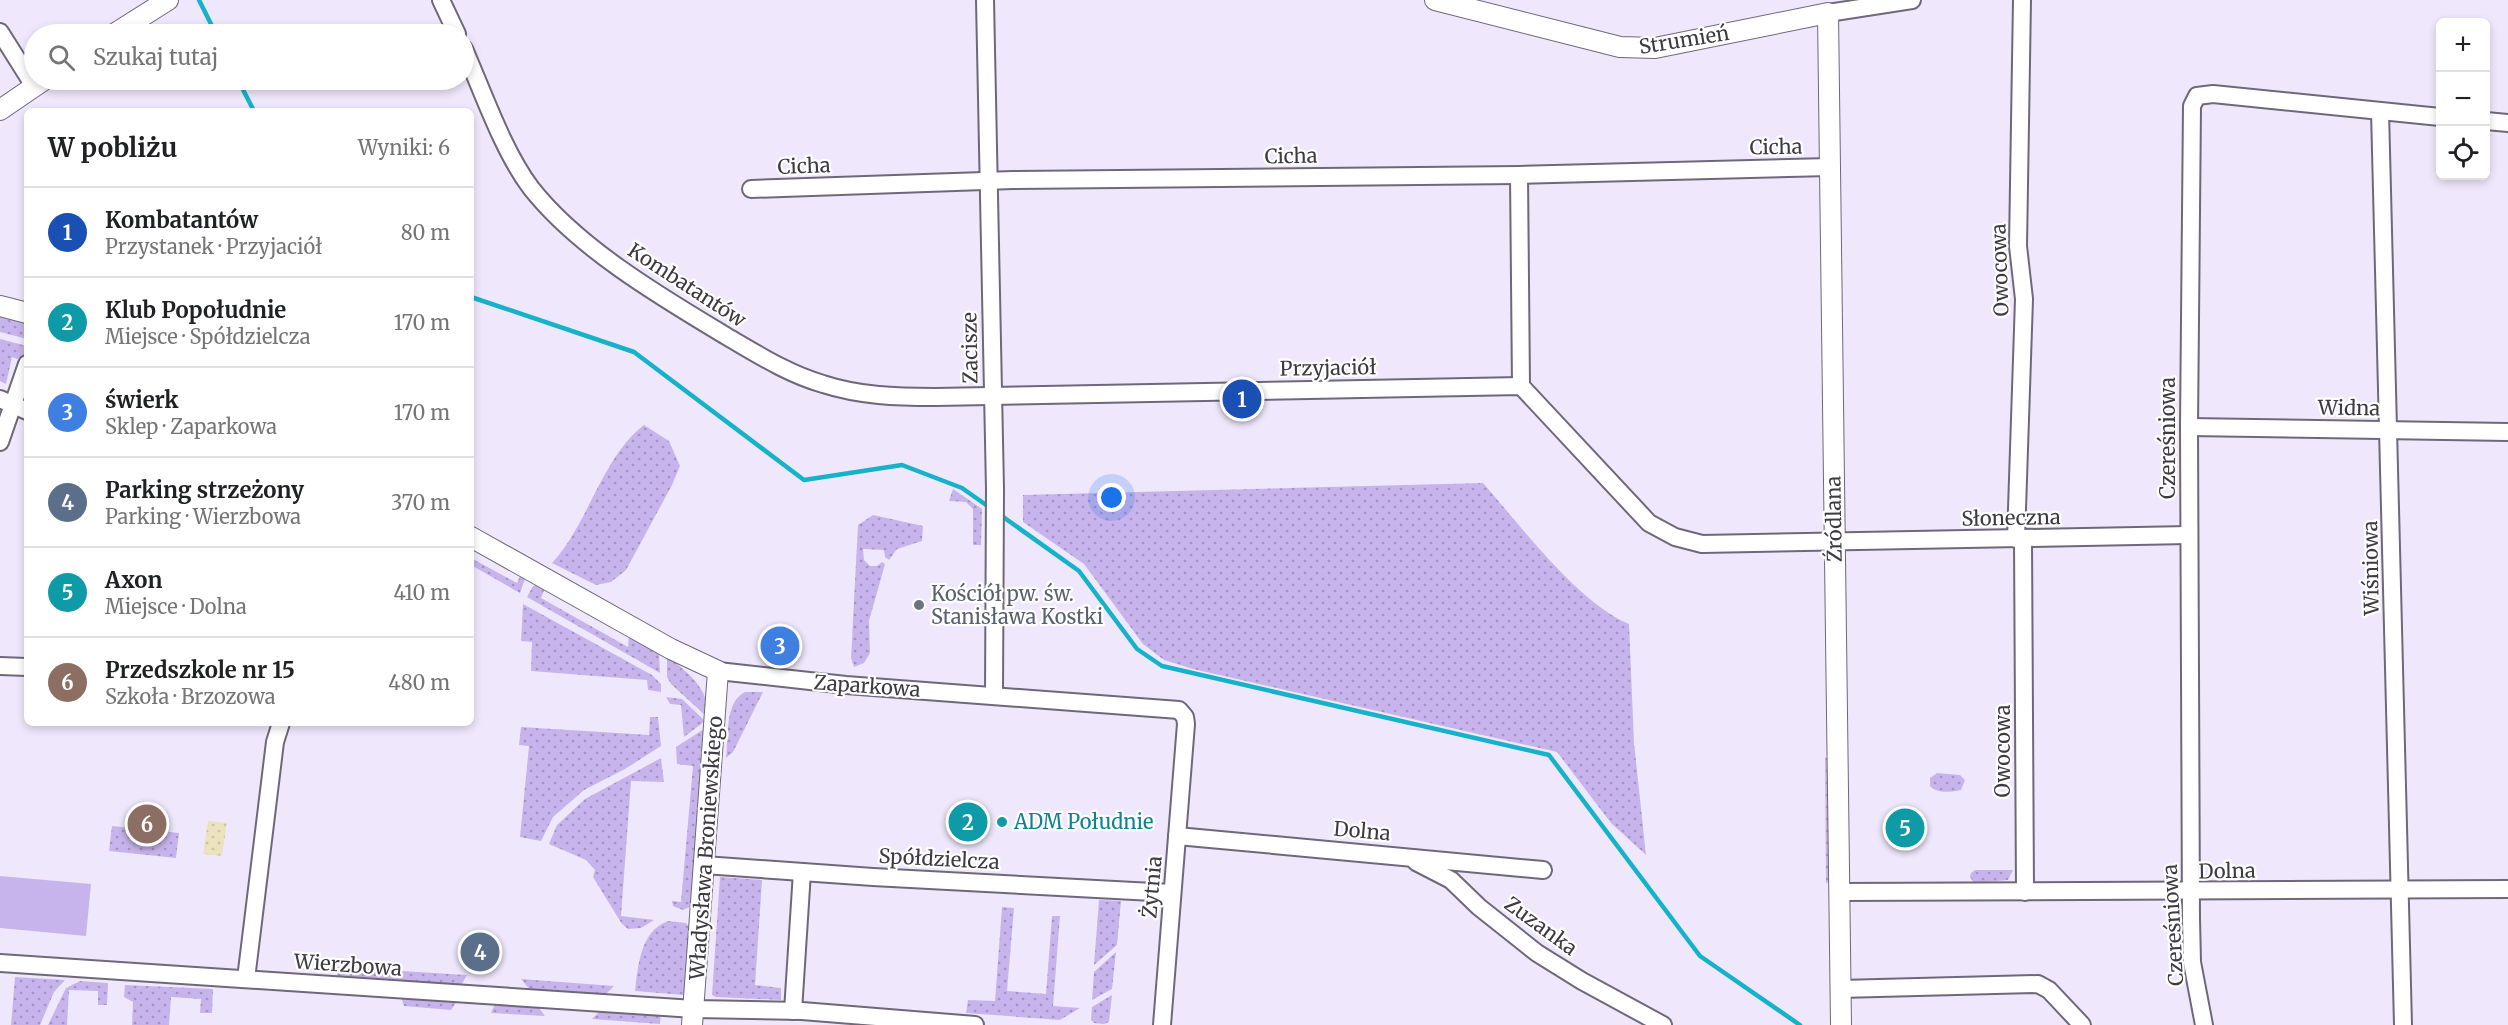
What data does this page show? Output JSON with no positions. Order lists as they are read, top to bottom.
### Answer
{
  "streets": {
    "street": [
      "Strumień",
      "Cicha",
      "Owocowa",
      "Kombatantów",
      "Zacisze",
      "Przyjaciół",
      "Widna",
      "Czereśniowa",
      "Słoneczna",
      "Źródlana",
      "Wiśniowa",
      "Zaparkowa",
      "Dolna",
      "Władysława Broniewskiego",
      "Spółdzielcza",
      "Żytnia",
      "Zuzanka",
      "Wierzbowa"
    ]
  },
  "crossings": [
    ["Strumień", "Źródlana"],
    ["Cicha", "Zacisze"],
    ["Cicha", "Źródlana"],
    ["Owocowa", "Słoneczna"],
    ["Owocowa", "Dolna"],
    ["Kombatantów", "Zacisze"],
    ["Kombatantów", "Przyjaciół"],
    ["Zacisze", "Przyjaciół"],
    ["Zacisze", "Zaparkowa"],
    ["Widna", "Czereśniowa"],
    ["Widna", "Wiśniowa"],
    ["Czereśniowa", "Słoneczna"],
    ["Czereśniowa", "Wiśniowa"],
    ["Czereśniowa", "Dolna"],
    ["Słoneczna", "Źródlana"],
    ["Źródlana", "Dolna"],
    ["Wiśniowa", "Dolna"],
    ["Zaparkowa", "Władysława Broniewskiego"],
    ["Zaparkowa", "Żytnia"],
    ["Dolna", "Żytnia"],
    ["Dolna", "Zuzanka"],
    ["Władysława Broniewskiego", "Spółdzielcza"],
    ["Władysława Broniewskiego", "Wierzbowa"],
    ["Spółdzielcza", "Żytnia"]
  ],
  "places": ["Kościół pw. św. Stanisława Kostki", "ADM Południe"],
  "page": {
    "map_buttons": ["+", "−"],
    "search": "Szukaj tutaj",
    "heading": ["W pobliżu", "Wyniki: 6"],
    "list": [
      {
        "mark": "1",
        "name": "Kombatantów",
        "note": "Przystanek · Przyjaciół",
        "value": "80 m"
      },
      {
        "mark": "2",
        "name": "Klub Popołudnie",
        "note": "Miejsce · Spółdzielcza",
        "value": "170 m"
      },
      {
        "mark": "3",
        "name": "świerk",
        "note": "Sklep · Zaparkowa",
        "value": "170 m"
      },
      {
        "mark": "4",
        "name": "Parking strzeżony",
        "note": "Parking · Wierzbowa",
        "value": "370 m"
      },
      {
        "mark": "5",
        "name": "Axon",
        "note": "Miejsce · Dolna",
        "value": "410 m"
      },
      {
        "mark": "6",
        "name": "Przedszkole nr 15",
        "note": "Szkoła · Brzozowa",
        "value": "480 m"
      }
    ],
    "pins": [
      "1",
      "3",
      "2",
      "6",
      "5",
      "4"
    ]
  }
}
